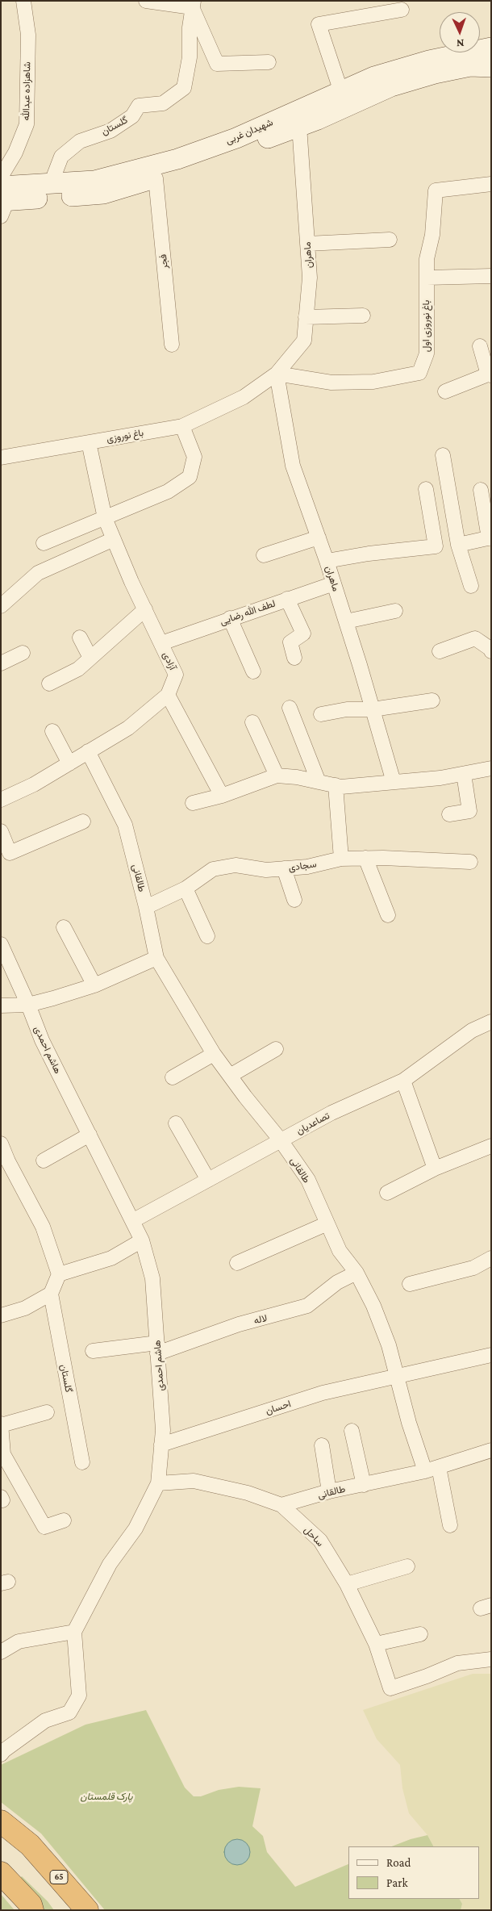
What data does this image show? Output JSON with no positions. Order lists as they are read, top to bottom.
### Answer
{
  "streets": {
    "highway": ["65"],
    "main road": ["شهیدان غربی"],
    "street": [
      "شاهزاده عبدالله",
      "گلستان",
      "ماهران",
      "فجر",
      "باغ نوروزی اول",
      "باغ نوروزی",
      "لطف الله رضایی",
      "آزادی",
      "سجادی",
      "طالقانی",
      "هاشم احمدی",
      "تصاعدیان",
      "لاله",
      "احسان",
      "ساحل"
    ]
  },
  "crossings": [
    ["گلستان", "شهیدان غربی"],
    ["شهیدان غربی", "ماهران"],
    ["شهیدان غربی", "فجر"],
    ["ماهران", "باغ نوروزی اول"],
    ["ماهران", "باغ نوروزی"],
    ["ماهران", "لطف الله رضایی"],
    ["باغ نوروزی", "آزادی"],
    ["لطف الله رضایی", "آزادی"],
    ["آزادی", "طالقانی"],
    ["سجادی", "طالقانی"],
    ["طالقانی", "تصاعدیان"],
    ["طالقانی", "لاله"],
    ["طالقانی", "احسان"],
    ["طالقانی", "ساحل"],
    ["هاشم احمدی", "تصاعدیان"],
    ["هاشم احمدی", "لاله"],
    ["هاشم احمدی", "احسان"],
    ["هاشم احمدی", "ساحل"]
  ],
  "parks": ["پارک قلمستان"],
  "legend": ["Road", "Park"],
  "north": "bottom"
}
